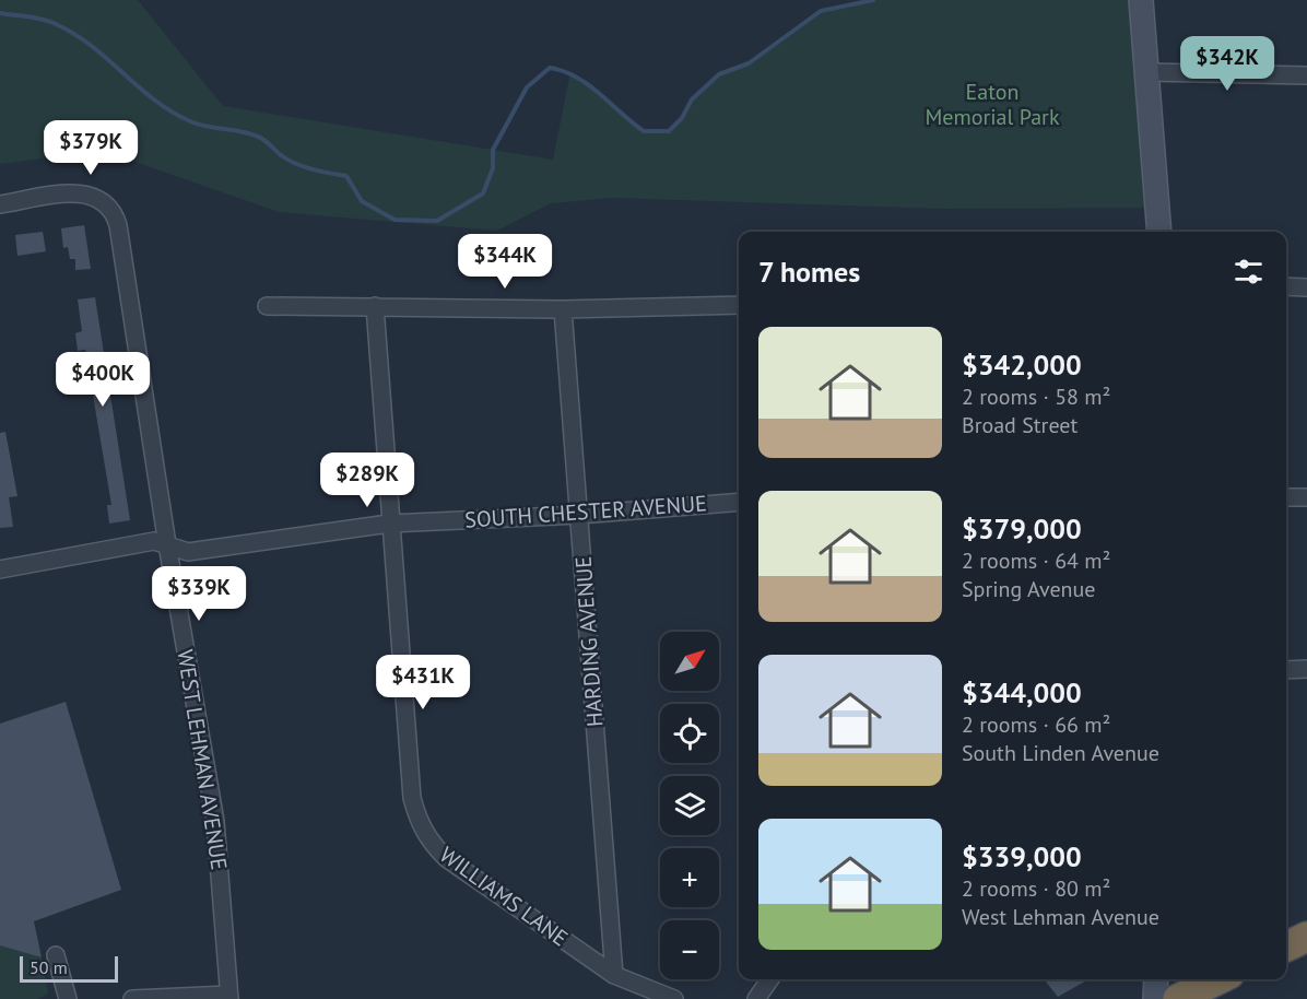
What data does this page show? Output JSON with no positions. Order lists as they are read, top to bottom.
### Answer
{
  "streets": {
    "street": [
      "SOUTH CHESTER AVENUE",
      "HARDING AVENUE",
      "WEST LEHMAN AVENUE",
      "WILLIAMS LANE"
    ]
  },
  "crossings": [
    ["SOUTH CHESTER AVENUE", "HARDING AVENUE"],
    ["SOUTH CHESTER AVENUE", "WEST LEHMAN AVENUE"],
    ["SOUTH CHESTER AVENUE", "WILLIAMS LANE"],
    ["HARDING AVENUE", "WILLIAMS LANE"]
  ],
  "parks": ["Eaton Memorial Park"],
  "scale_bar": "50 m",
  "north": "top right",
  "page": {
    "price": [
      "$342K",
      "$379K",
      "$344K",
      "$400K",
      "$289K",
      "$339K",
      "$431K"
    ],
    "heading": "7 homes",
    "list": [
      {
        "name": "$342,000",
        "note": "2 rooms · 58 m² · Broad Street"
      },
      {
        "name": "$379,000",
        "note": "2 rooms · 64 m² · Spring Avenue"
      },
      {
        "name": "$344,000",
        "note": "2 rooms · 66 m² · South Linden Avenue"
      },
      {
        "name": "$339,000",
        "note": "2 rooms · 80 m² · West Lehman Avenue"
      }
    ],
    "map_buttons": ["+", "−"],
    "scale": "50 m"
  }
}
